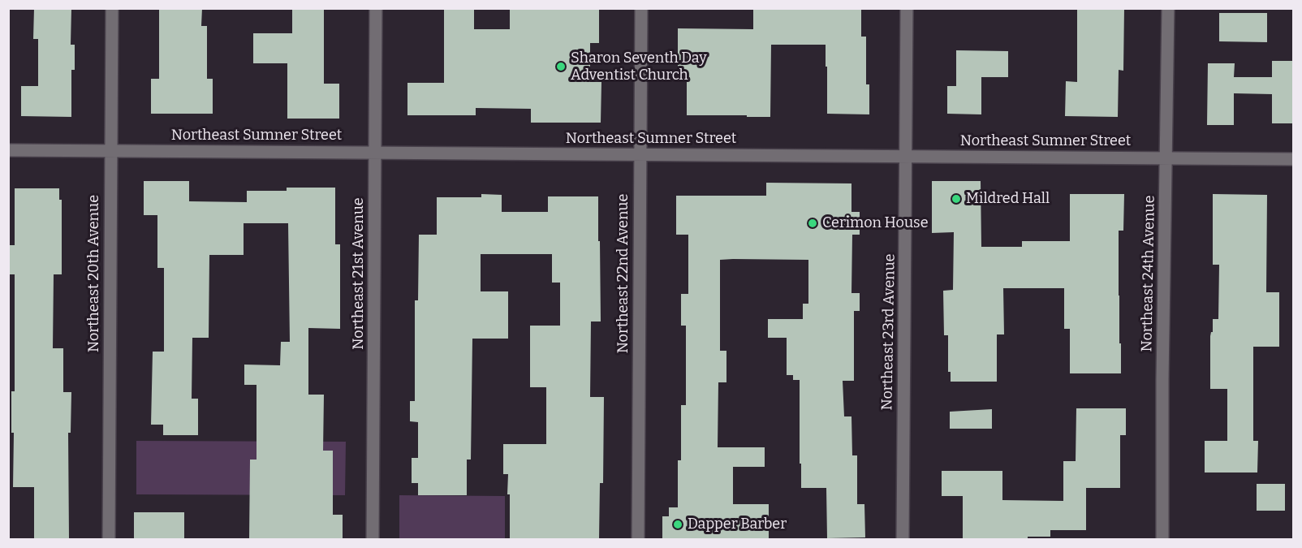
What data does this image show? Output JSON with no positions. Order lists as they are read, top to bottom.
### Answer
{
  "streets": {
    "street": [
      "Northeast Sumner Street",
      "Northeast 20th Avenue",
      "Northeast 21st Avenue",
      "Northeast 22nd Avenue",
      "Northeast 24th Avenue",
      "Northeast 23rd Avenue"
    ]
  },
  "crossings": [
    ["Northeast Sumner Street", "Northeast 20th Avenue"],
    ["Northeast Sumner Street", "Northeast 21st Avenue"],
    ["Northeast Sumner Street", "Northeast 22nd Avenue"],
    ["Northeast Sumner Street", "Northeast 24th Avenue"],
    ["Northeast Sumner Street", "Northeast 23rd Avenue"]
  ],
  "places": [
    "Sharon Seventh Day Adventist Church",
    "Mildred Hall",
    "Cerimon House",
    "Dapper Barber"
  ]
}
